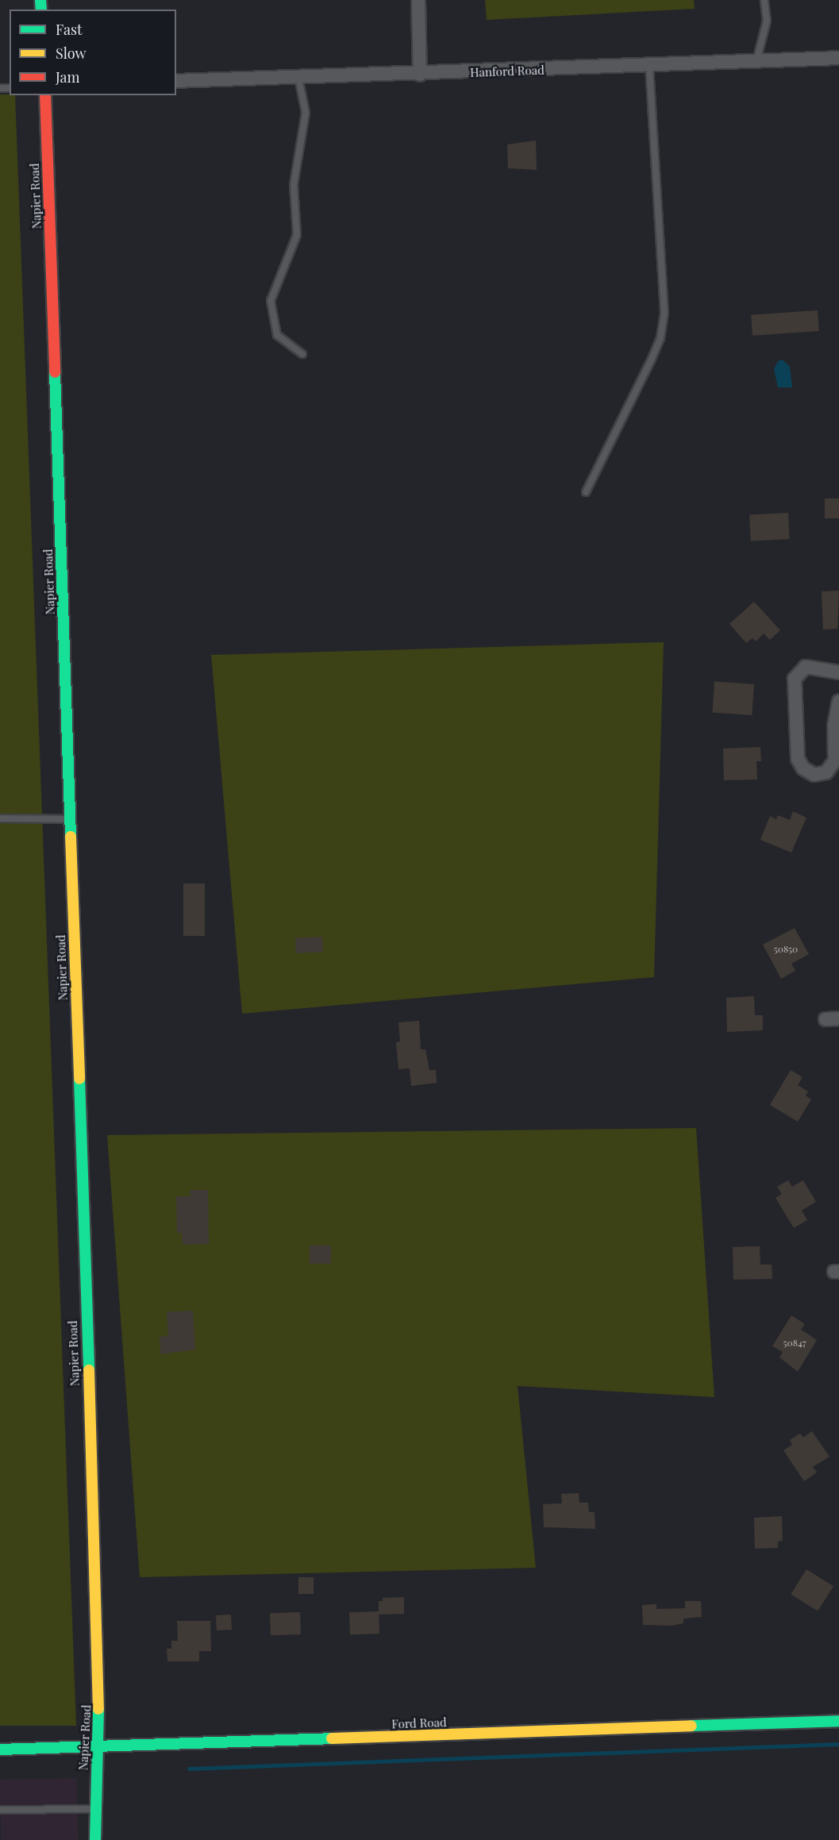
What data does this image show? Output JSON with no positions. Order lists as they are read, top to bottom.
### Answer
{
  "streets": {
    "street": ["Hanford Road", "Napier Road", "Ford Road"]
  },
  "crossings": [
    ["Napier Road", "Ford Road"]
  ],
  "house_numbers": ["50850", "50847"],
  "legend": ["Fast", "Slow", "Jam"]
}
